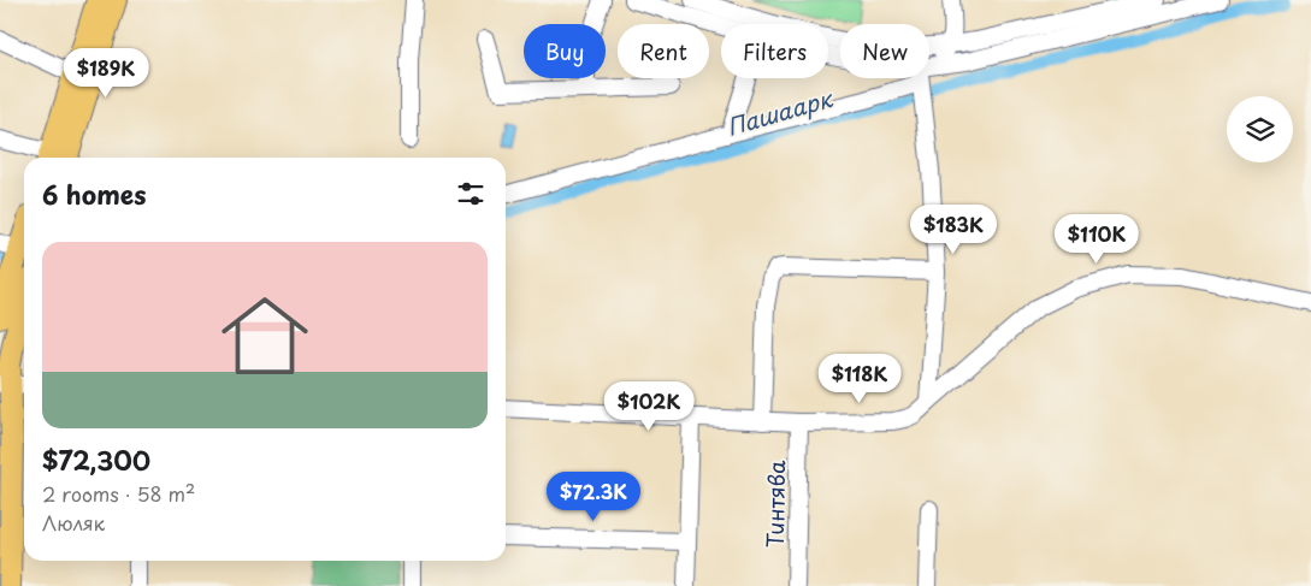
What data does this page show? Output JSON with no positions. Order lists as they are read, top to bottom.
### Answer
{
  "streets": {
    "street": ["Тинтява"]
  },
  "water": ["Пашаарк"],
  "page": {
    "chip": [
      "Buy",
      "Rent",
      "Filters",
      "New"
    ],
    "price": [
      "$189K",
      "$183K",
      "$110K",
      "$118K",
      "$102K",
      "$72.3K"
    ],
    "heading": "6 homes",
    "list": [
      {
        "name": "$72,300",
        "note": "2 rooms · 58 m² · Люляк"
      }
    ]
  }
}
